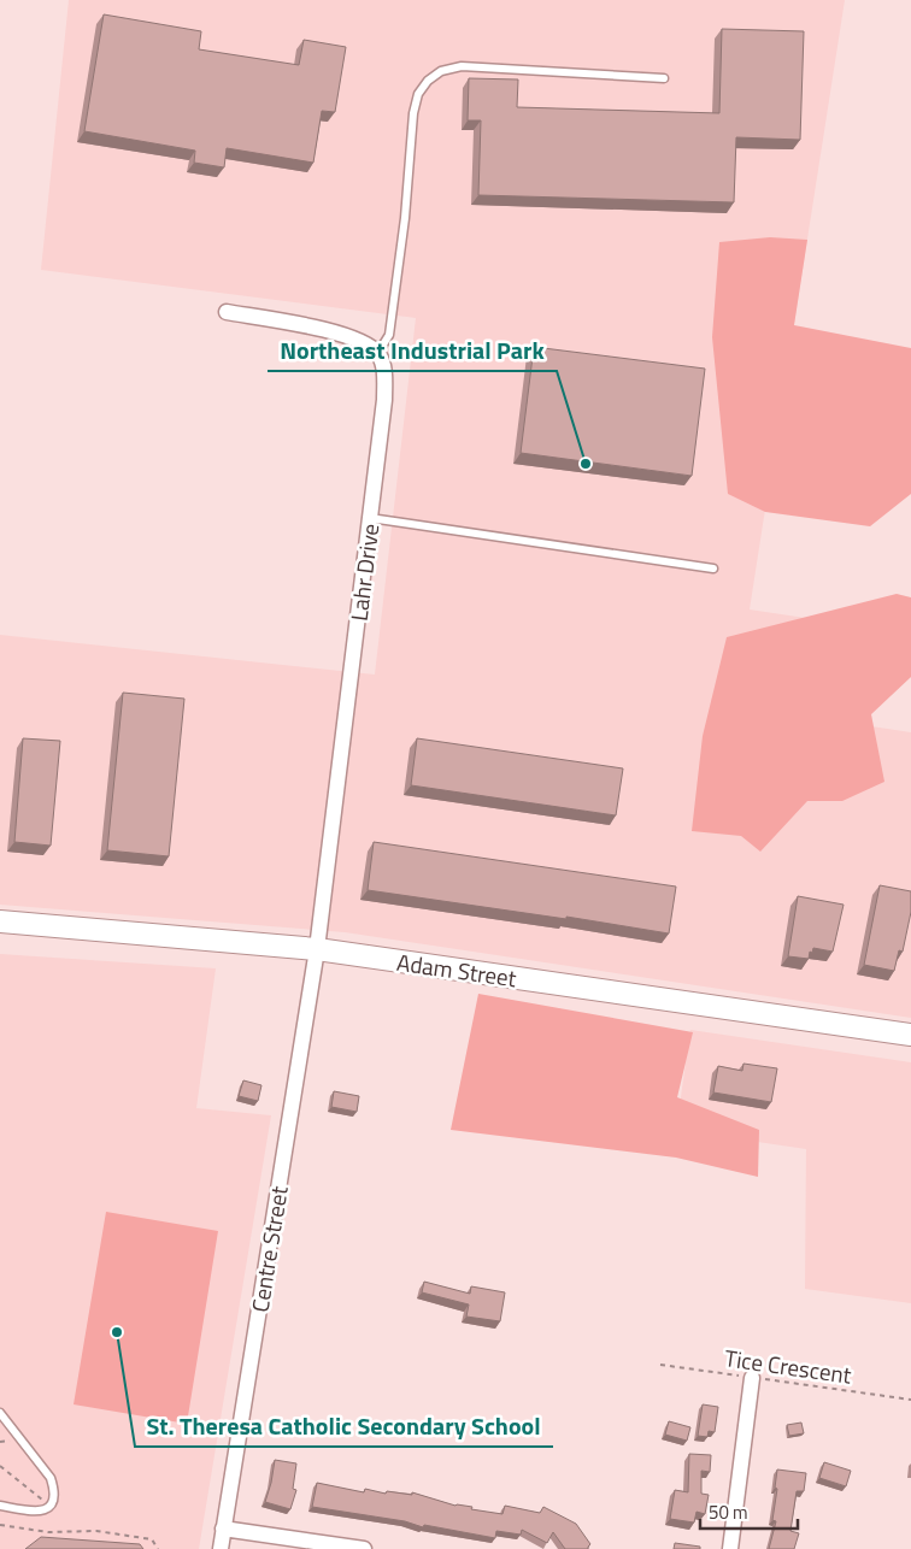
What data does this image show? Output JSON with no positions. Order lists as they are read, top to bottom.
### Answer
{
  "streets": {
    "street": ["Lahr Drive", "Adam Street", "Centre Street"],
    "path": ["Tice Crescent"]
  },
  "crossings": [
    ["Lahr Drive", "Adam Street"],
    ["Lahr Drive", "Centre Street"],
    ["Adam Street", "Centre Street"]
  ],
  "places": ["Northeast Industrial Park", "St. Theresa Catholic Secondary School"],
  "scale_bar": "50 m"
}
